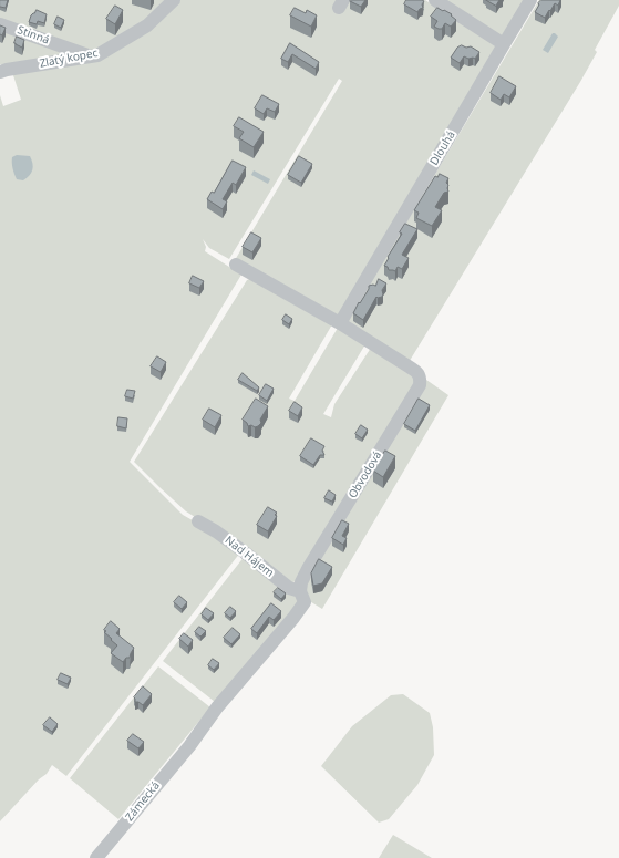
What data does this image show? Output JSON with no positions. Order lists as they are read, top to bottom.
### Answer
{
  "streets": {
    "street": [
      "Stinná",
      "Zlatý kopec",
      "Dlouhá",
      "Obvodová",
      "Nad Hájem",
      "Zámecká"
    ]
  },
  "crossings": [
    ["Stinná", "Zlatý kopec"],
    ["Dlouhá", "Obvodová"],
    ["Obvodová", "Nad Hájem"],
    ["Obvodová", "Zámecká"]
  ]
}
